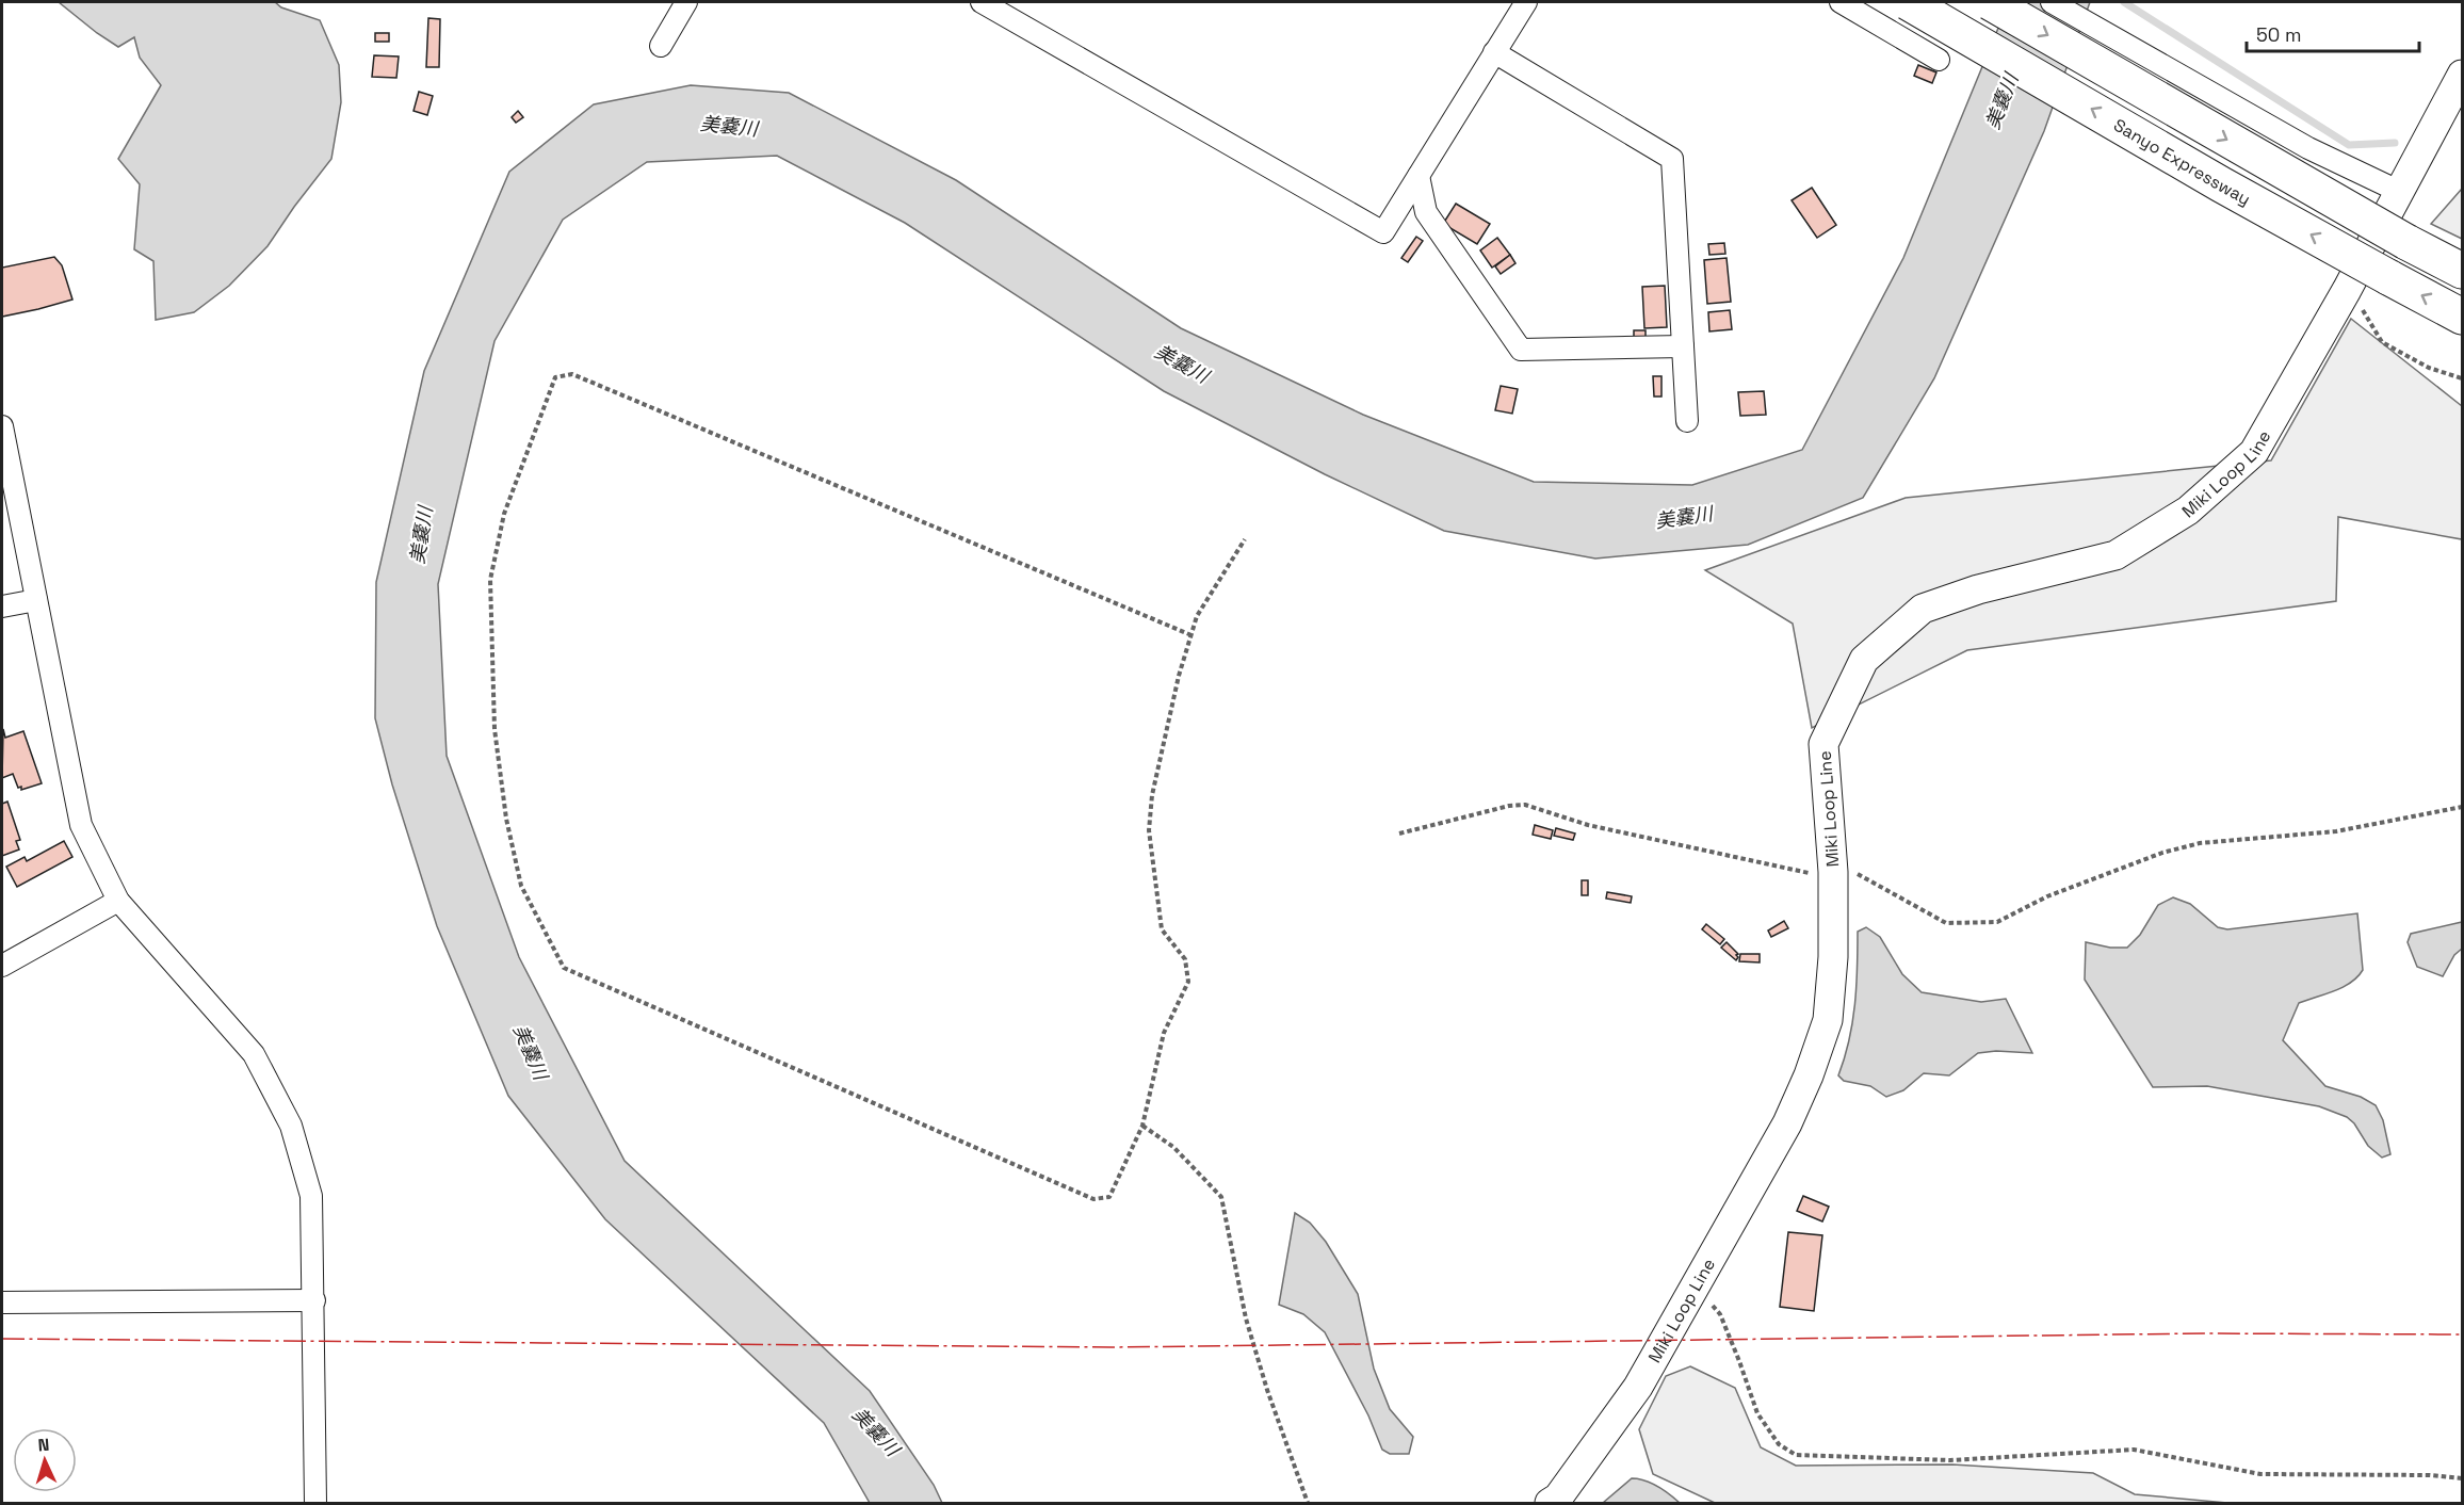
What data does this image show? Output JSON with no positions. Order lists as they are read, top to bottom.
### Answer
{
  "streets": {
    "highway": ["Sanyo Expressway"],
    "main road": ["Miki Loop Line"]
  },
  "water": ["美嚢川"],
  "scale_bar": "50 m",
  "north": "top"
}
